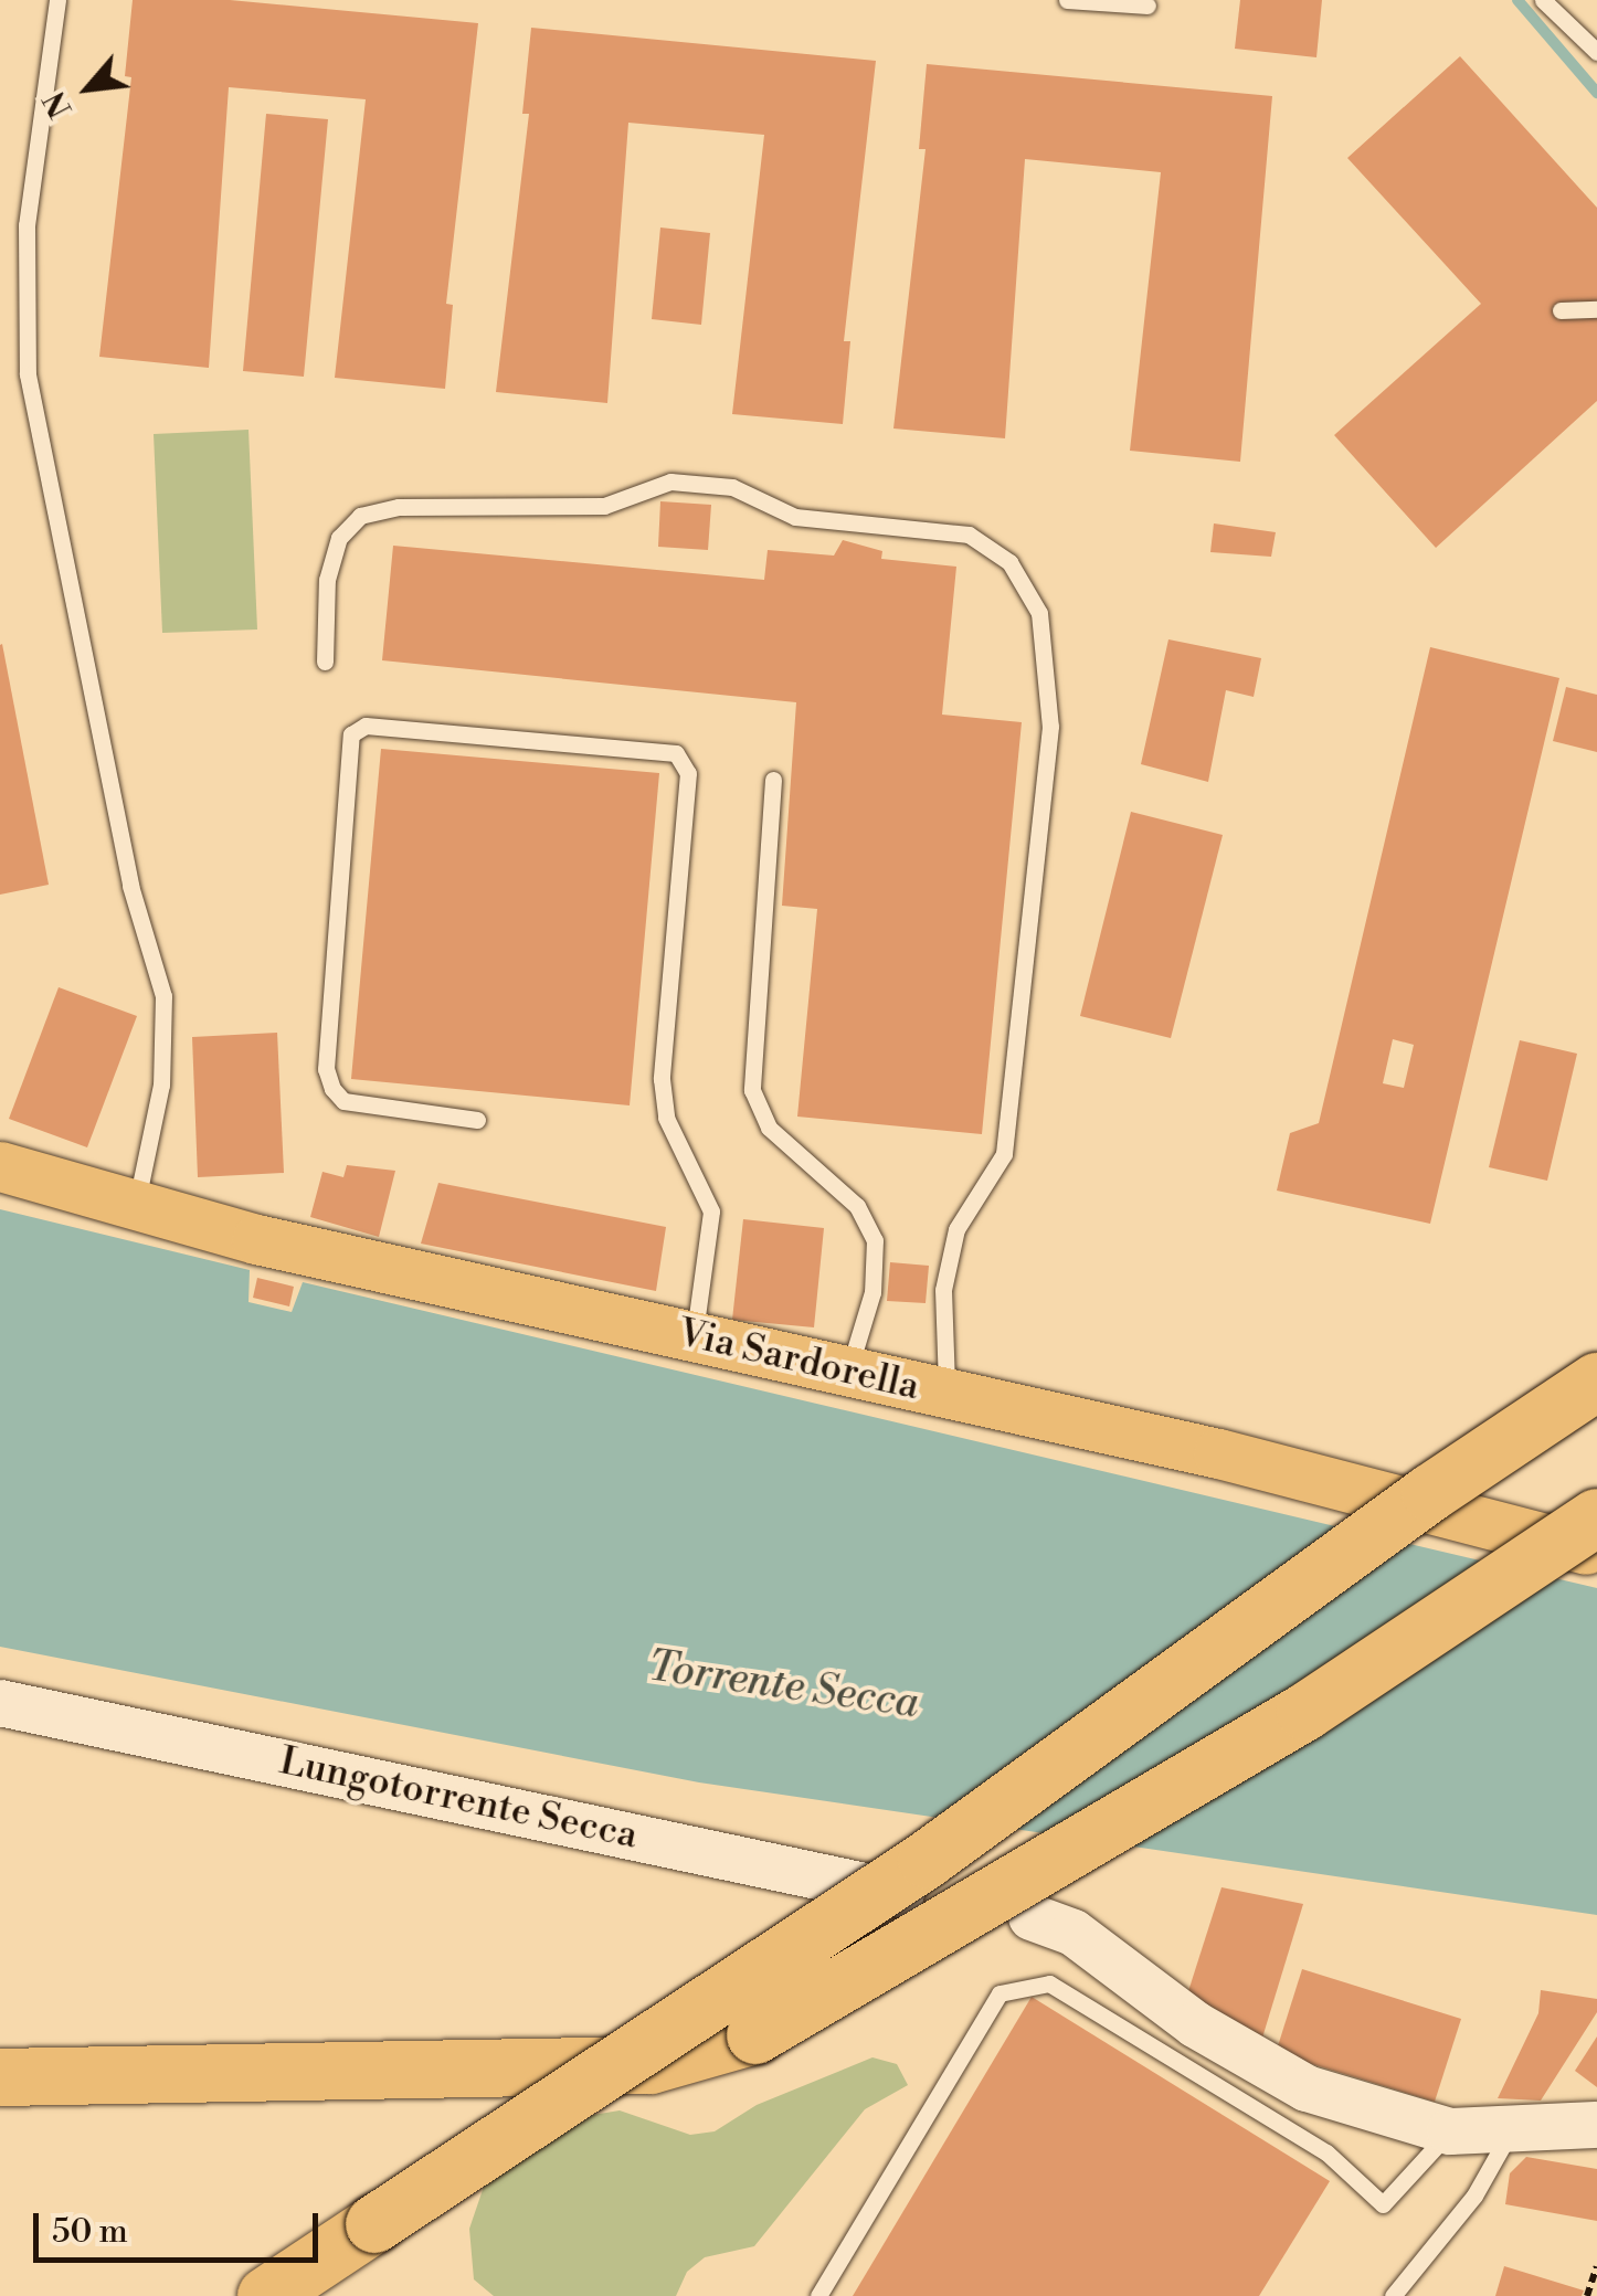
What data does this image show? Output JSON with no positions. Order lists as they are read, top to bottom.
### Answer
{
  "streets": {
    "main road": ["Via Sardorella", "Lungotorrente Secca"]
  },
  "water": ["Torrente Secca"],
  "scale_bar": "50 m",
  "north": "bottom left"
}
